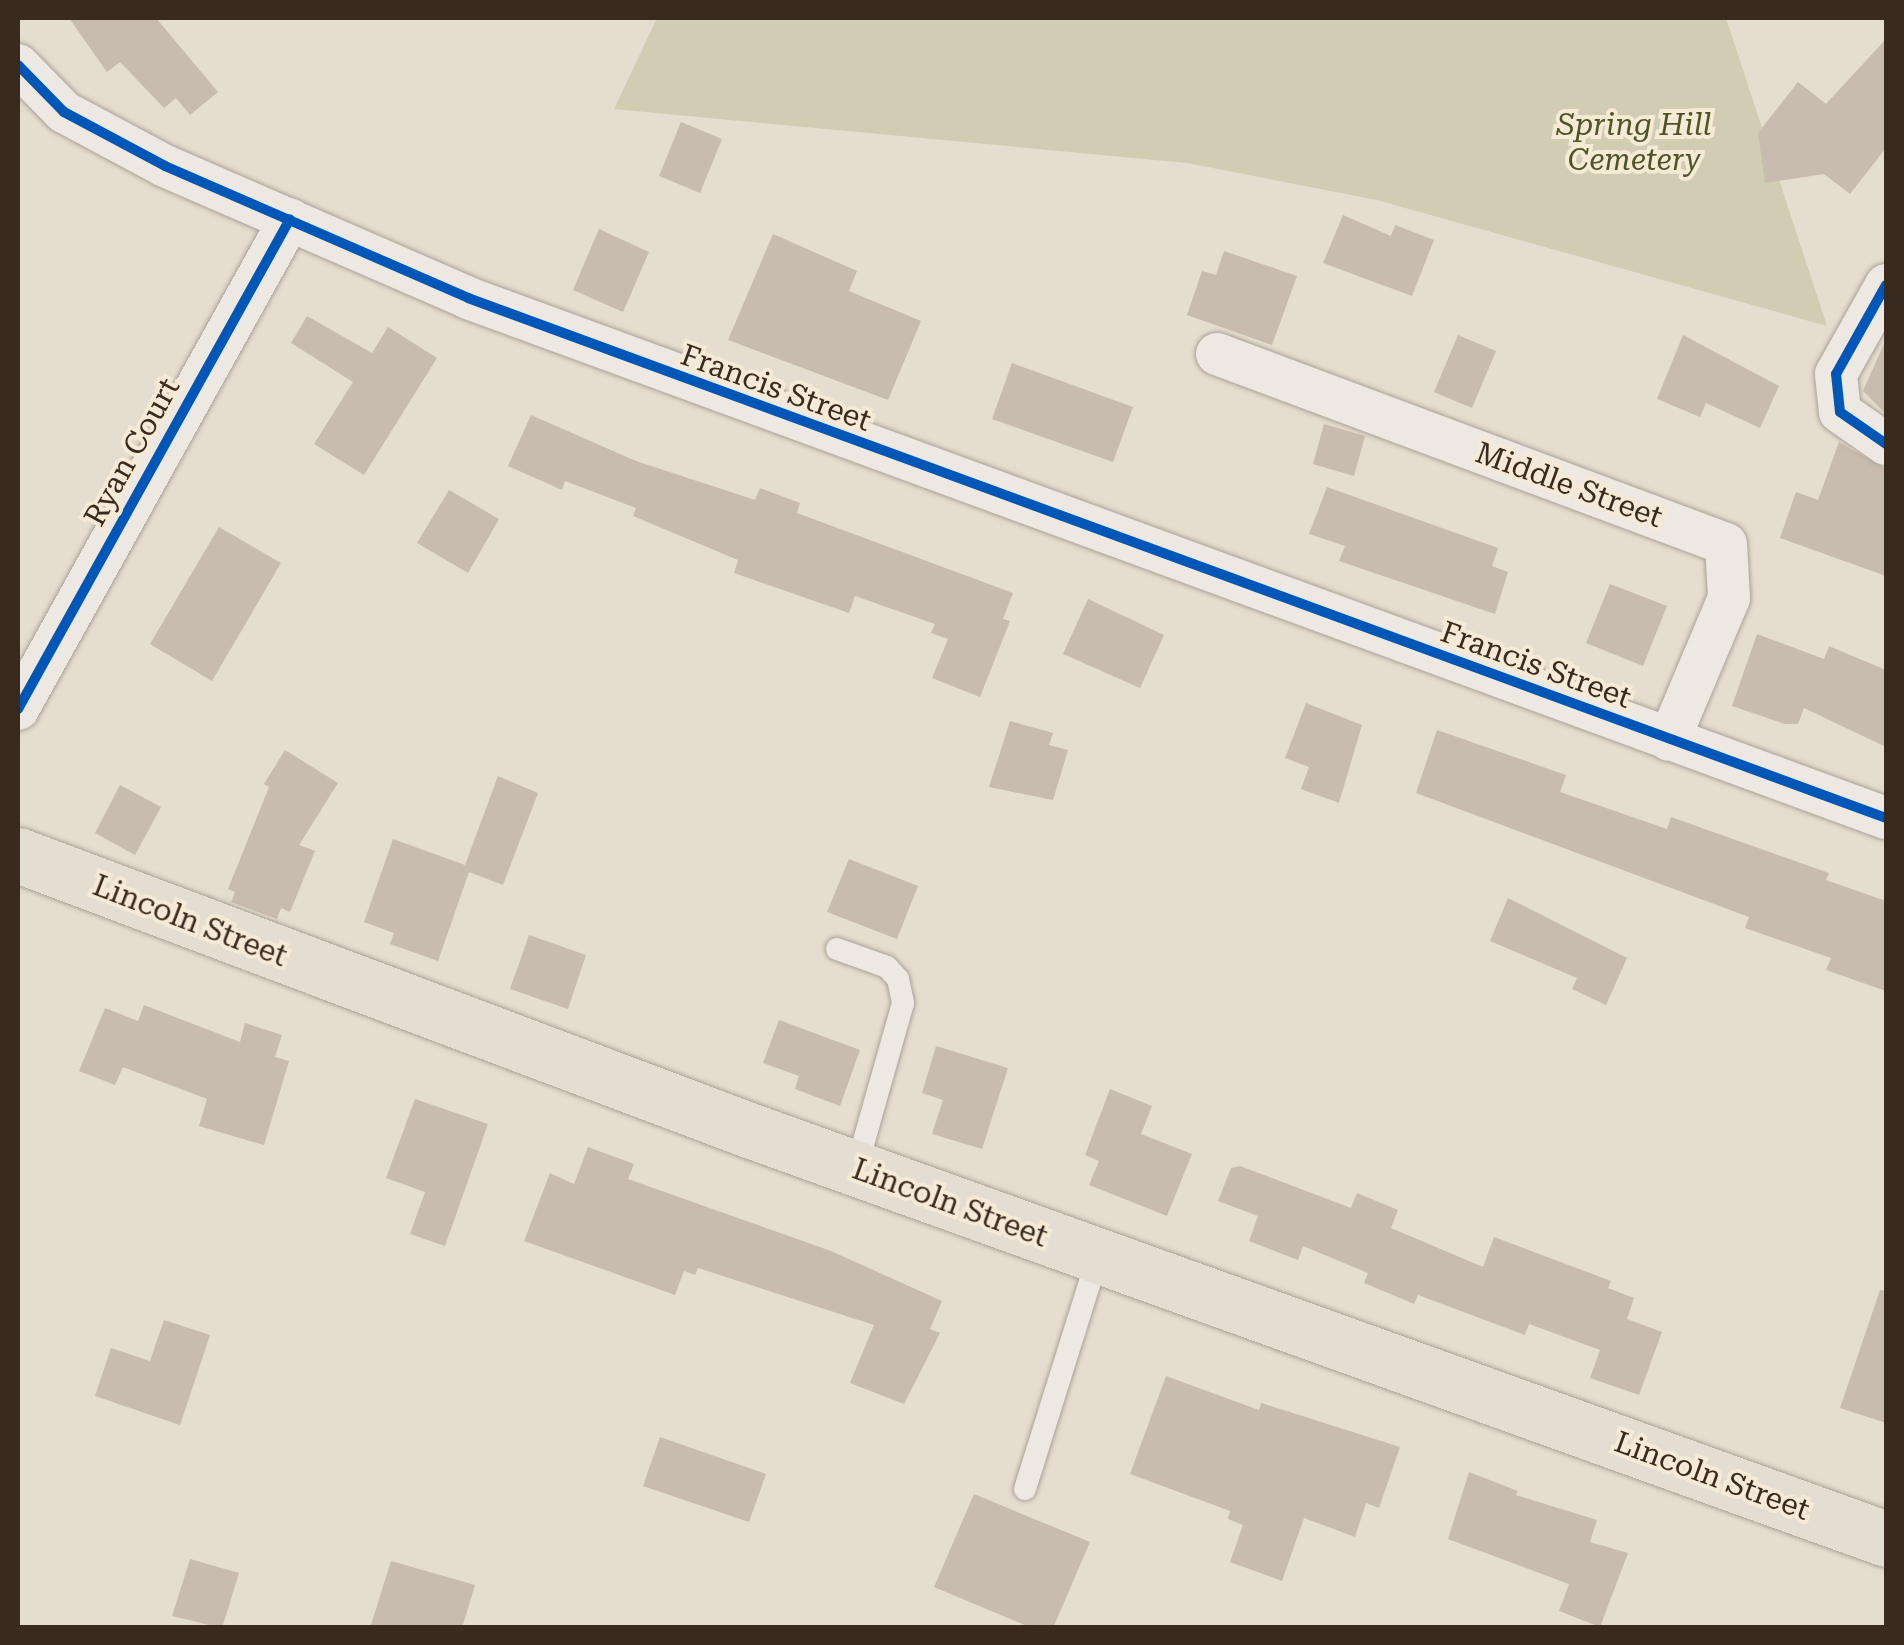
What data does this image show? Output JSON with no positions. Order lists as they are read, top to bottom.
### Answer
{
  "streets": {
    "main road": ["Lincoln Street"],
    "street": ["Francis Street", "Ryan Court", "Middle Street"]
  },
  "crossings": [
    ["Francis Street", "Ryan Court"],
    ["Francis Street", "Middle Street"]
  ],
  "parks": ["Spring Hill Cemetery"]
}
